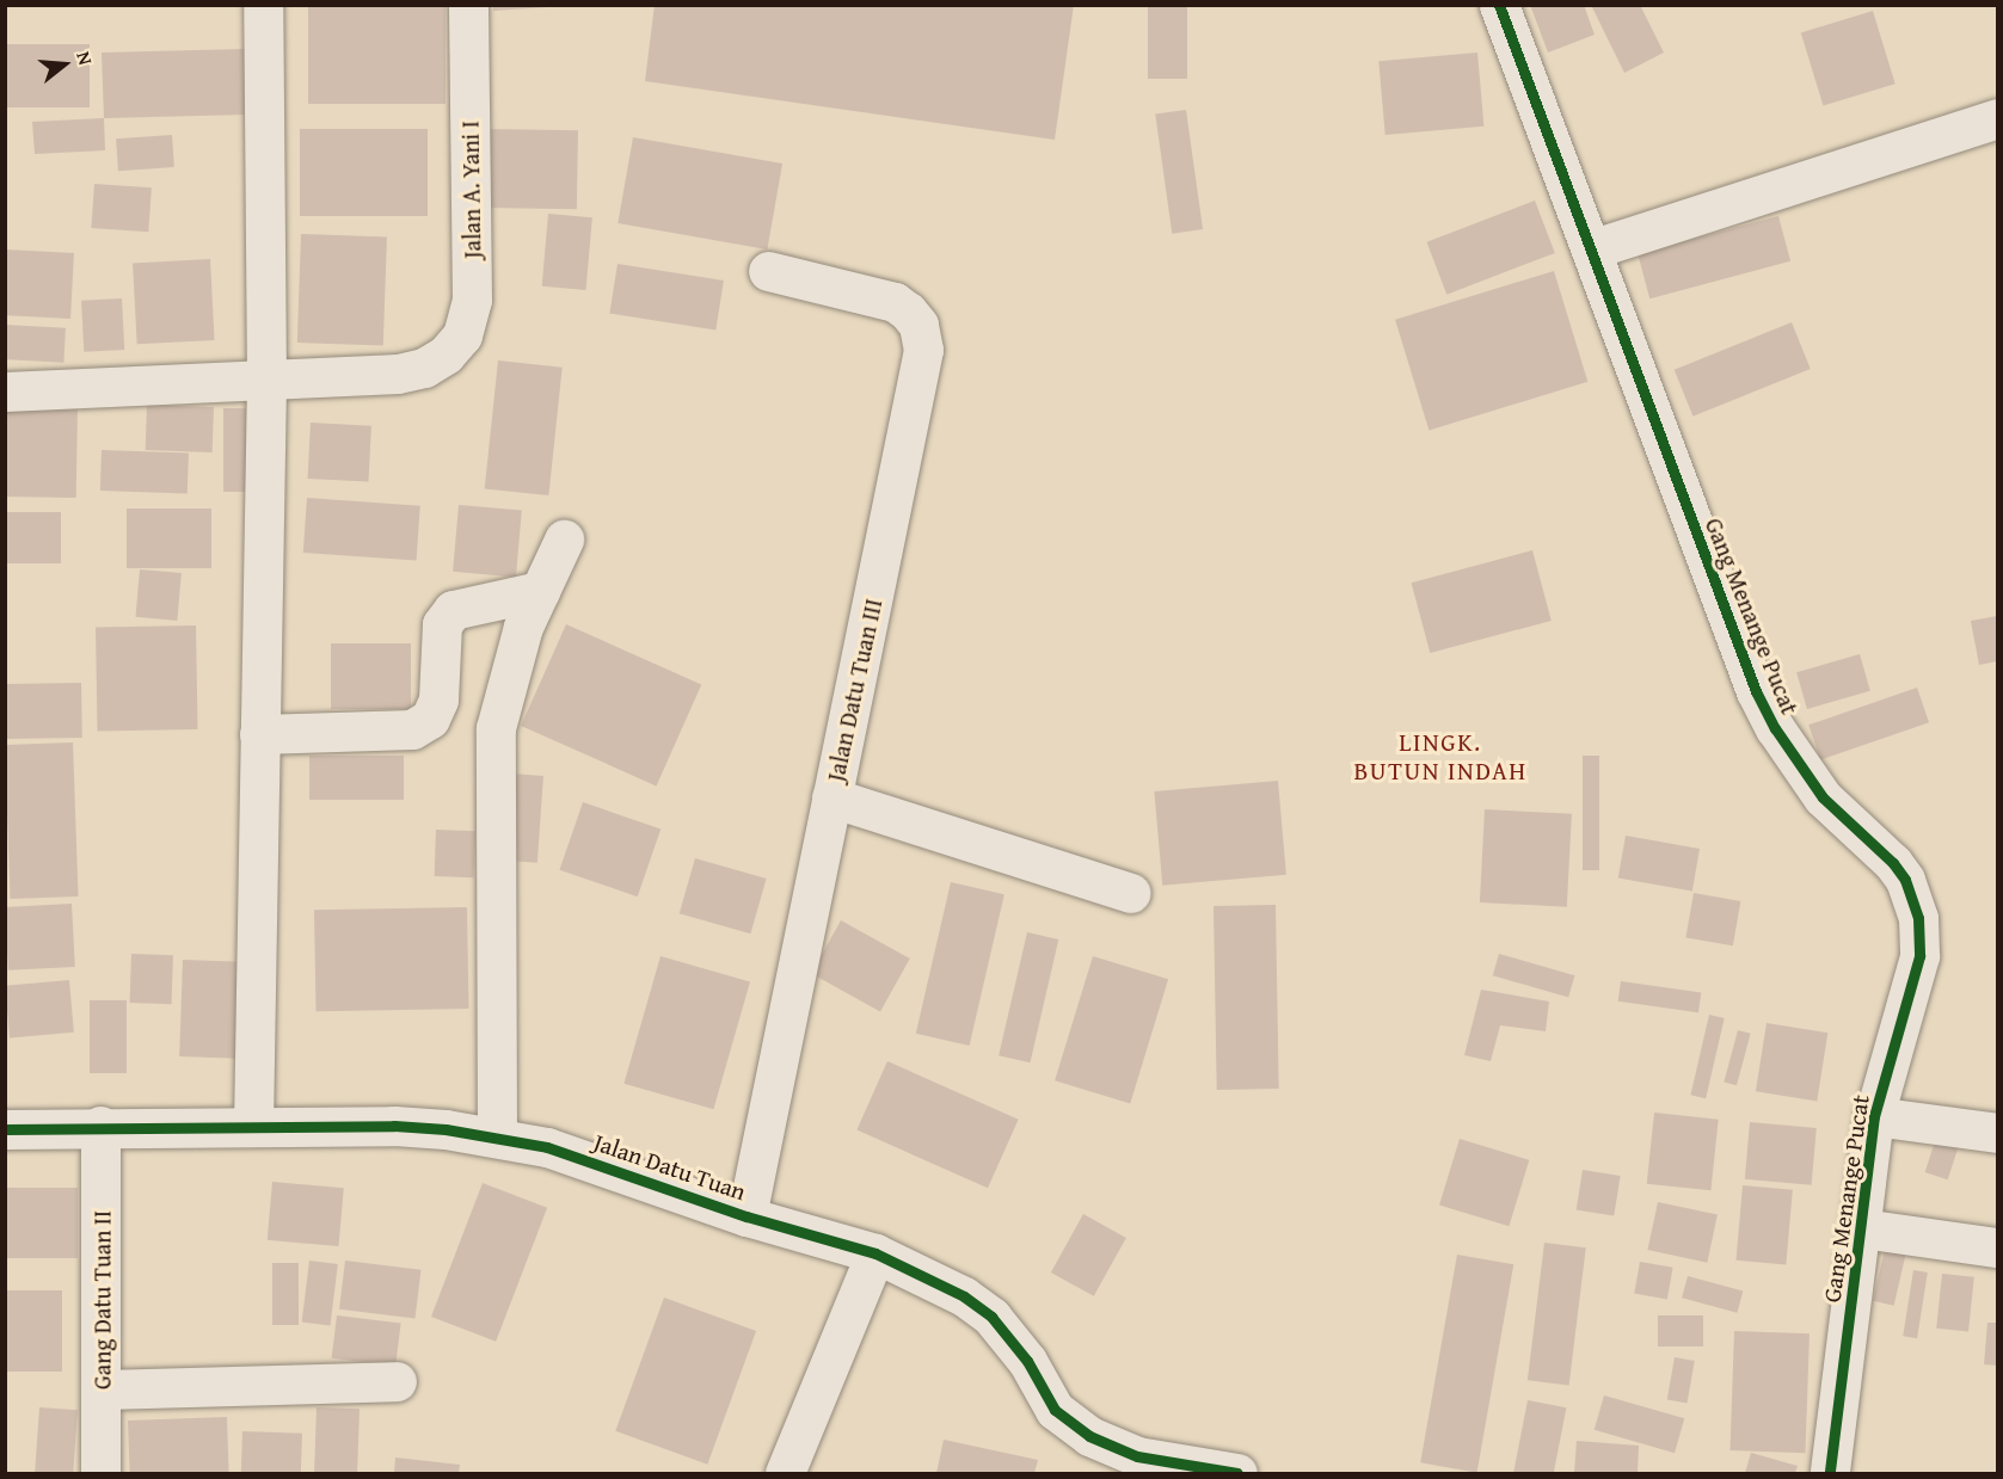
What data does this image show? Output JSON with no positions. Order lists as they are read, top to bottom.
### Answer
{
  "streets": {
    "street": [
      "Jalan A. Yani I",
      "Gang Menange Pucat",
      "Jalan Datu Tuan III",
      "Jalan Datu Tuan",
      "Gang Datu Tuan II"
    ]
  },
  "crossings": [
    ["Jalan Datu Tuan III", "Jalan Datu Tuan"],
    ["Jalan Datu Tuan", "Gang Datu Tuan II"]
  ],
  "districts": ["LINGK. BUTUN INDAH"],
  "north": "right"
}
